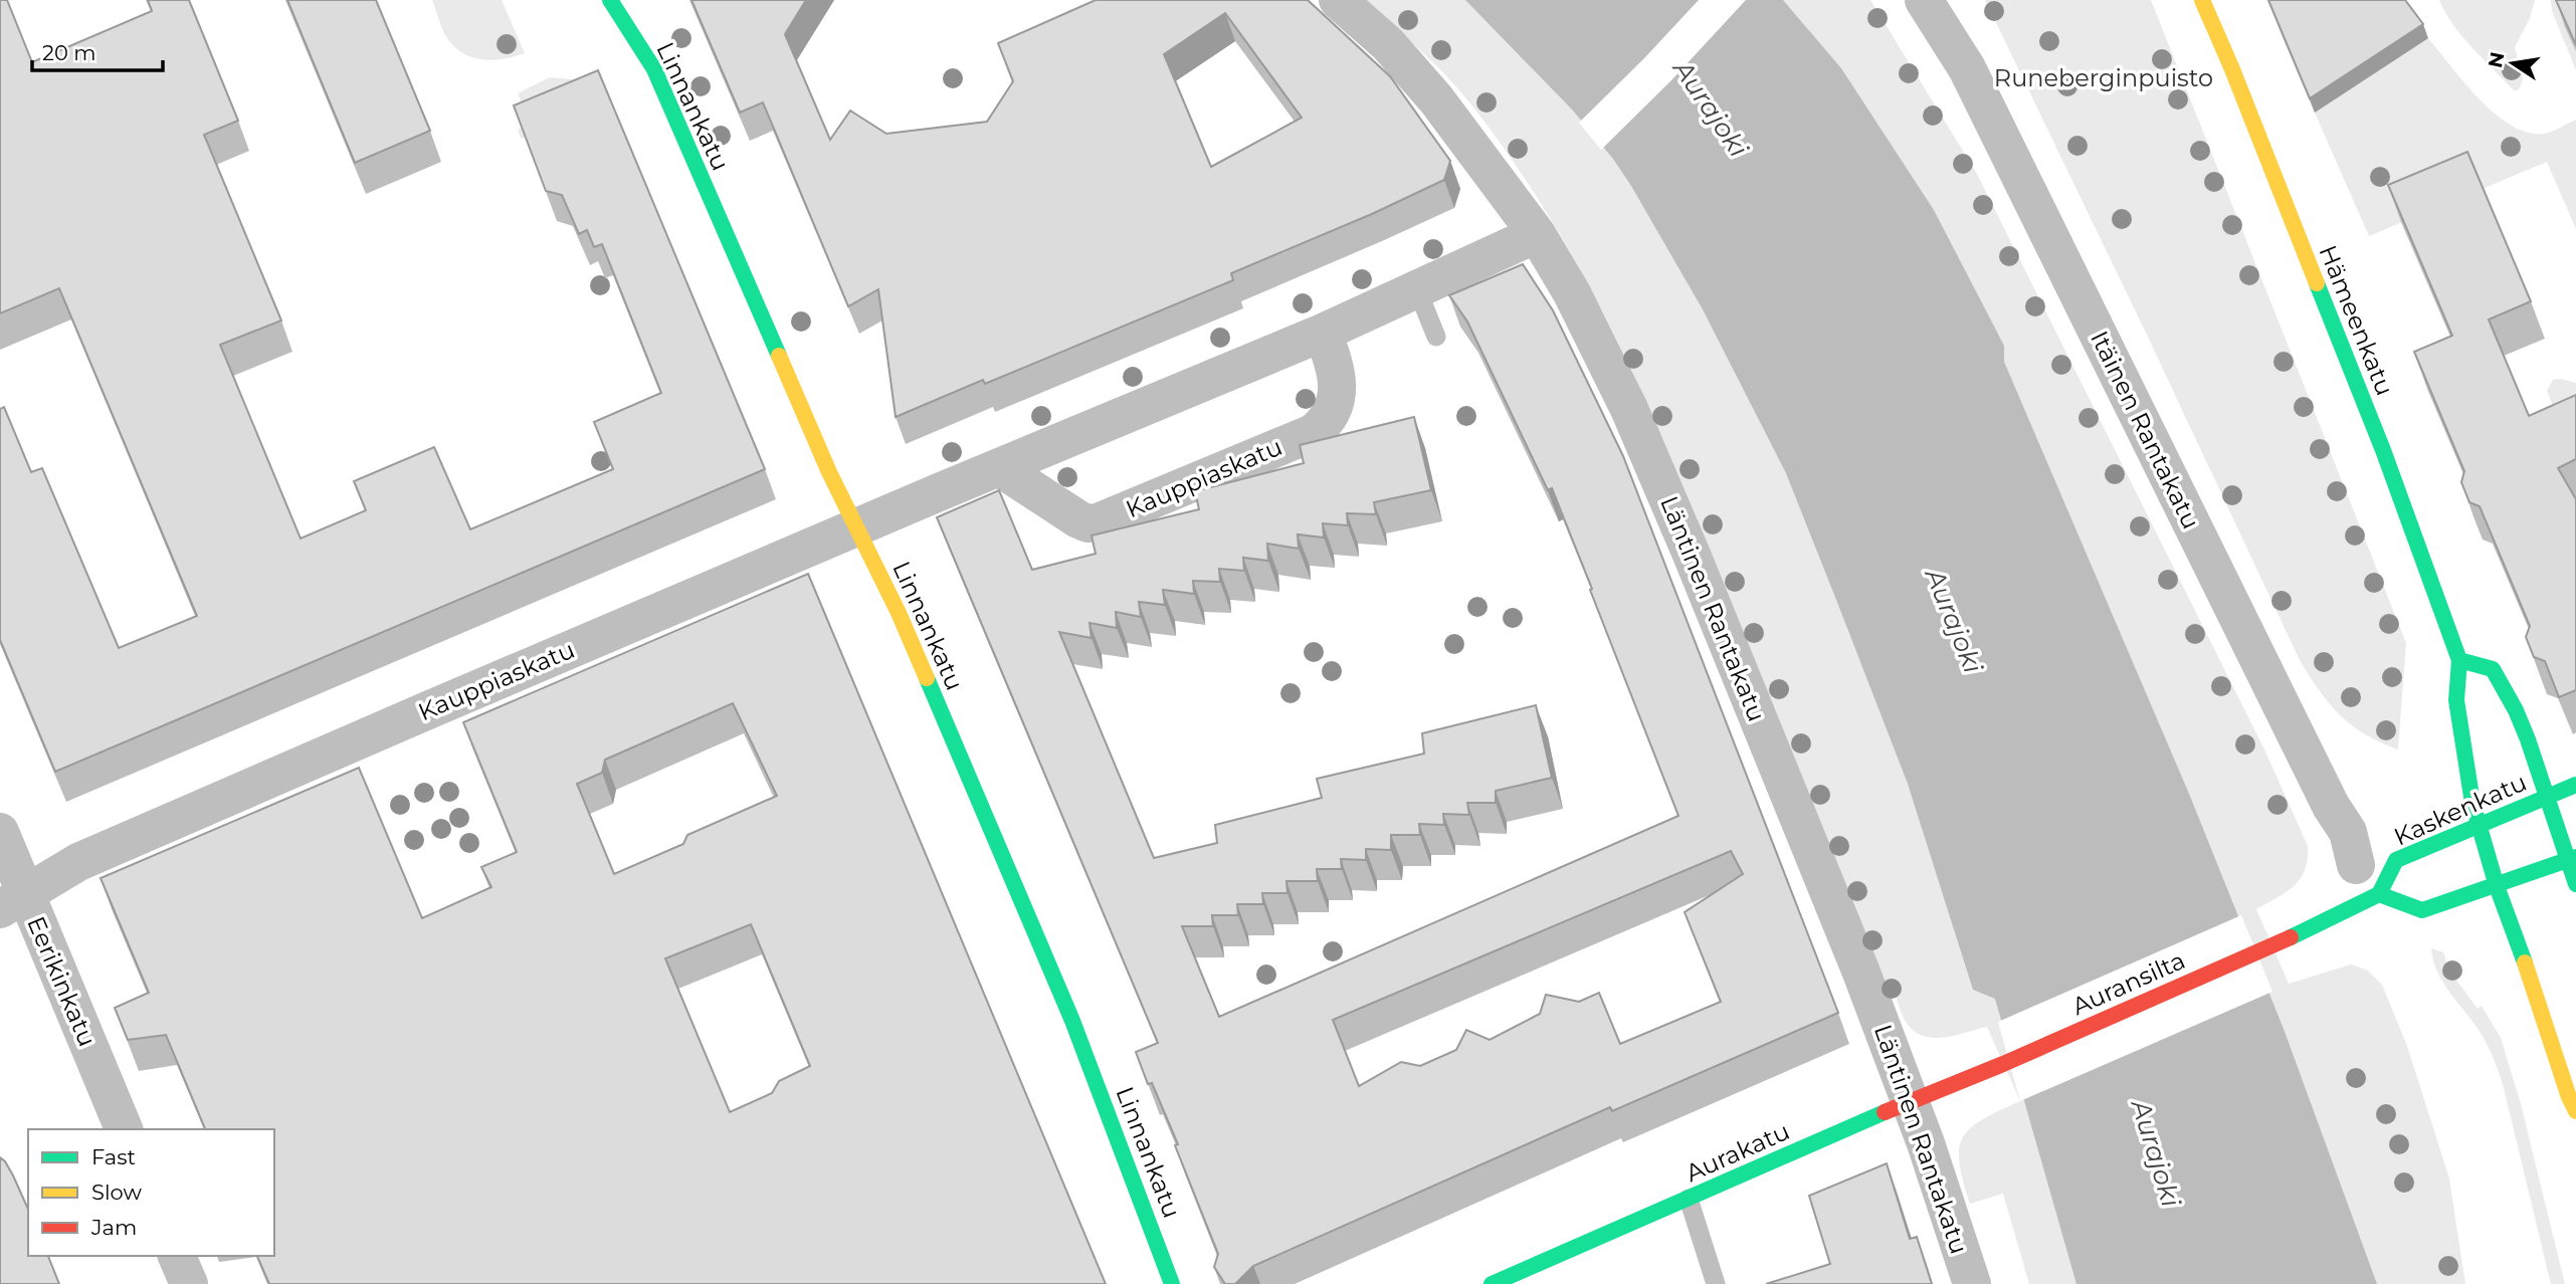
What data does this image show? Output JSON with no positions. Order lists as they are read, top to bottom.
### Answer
{
  "streets": {
    "main road": [
      "Linnankatu",
      "Hämeenkatu",
      "Kaskenkatu",
      "Auransilta",
      "Aurakatu"
    ],
    "street": [
      "Itäinen Rantakatu",
      "Kauppiaskatu",
      "Läntinen Rantakatu",
      "Eerikinkatu"
    ]
  },
  "crossings": [
    ["Linnankatu", "Kauppiaskatu"],
    ["Hämeenkatu", "Kaskenkatu"],
    ["Itäinen Rantakatu", "Kaskenkatu"],
    ["Itäinen Rantakatu", "Auransilta"],
    ["Kauppiaskatu", "Läntinen Rantakatu"],
    ["Kauppiaskatu", "Eerikinkatu"],
    ["Läntinen Rantakatu", "Aurakatu"],
    ["Kaskenkatu", "Auransilta"],
    ["Auransilta", "Aurakatu"]
  ],
  "water": ["Aurajoki"],
  "parks": ["Runeberginpuisto"],
  "legend": ["Fast", "Slow", "Jam"],
  "scale_bar": "20 m",
  "north": "left"
}
